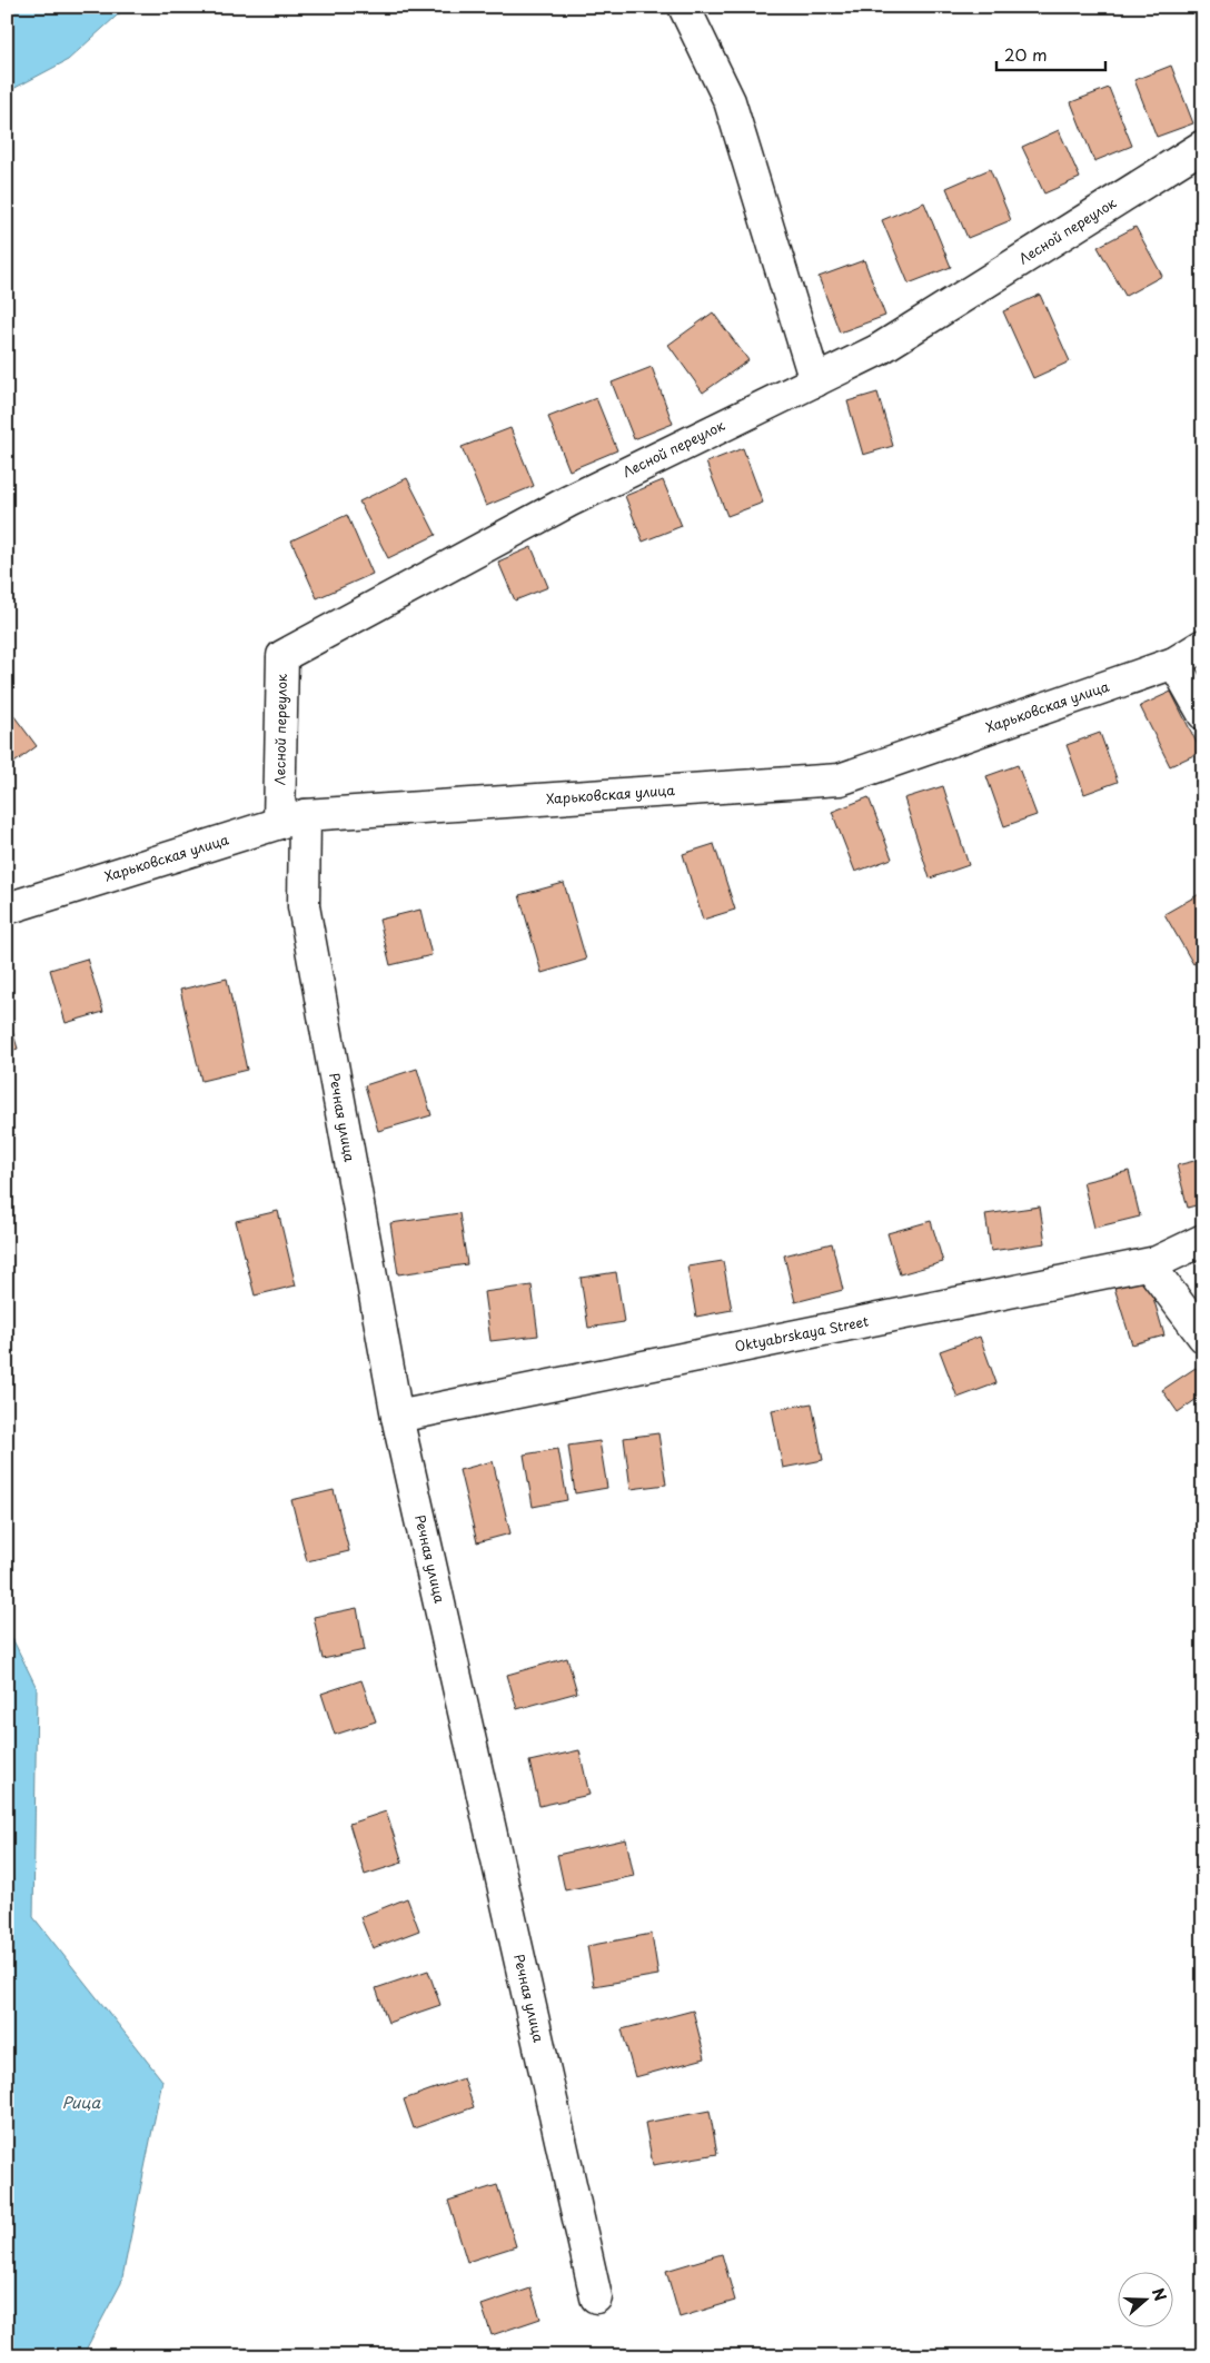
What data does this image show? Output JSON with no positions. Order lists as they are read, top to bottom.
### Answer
{
  "streets": {
    "street": [
      "Лесной переулок",
      "Харьковская улица",
      "Речная улица",
      "Oktyabrskaya Street"
    ]
  },
  "crossings": [
    ["Лесной переулок", "Харьковская улица"],
    ["Лесной переулок", "Речная улица"],
    ["Харьковская улица", "Речная улица"],
    ["Речная улица", "Oktyabrskaya Street"]
  ],
  "water": ["Рица"],
  "scale_bar": "20 m",
  "north": "right"
}
